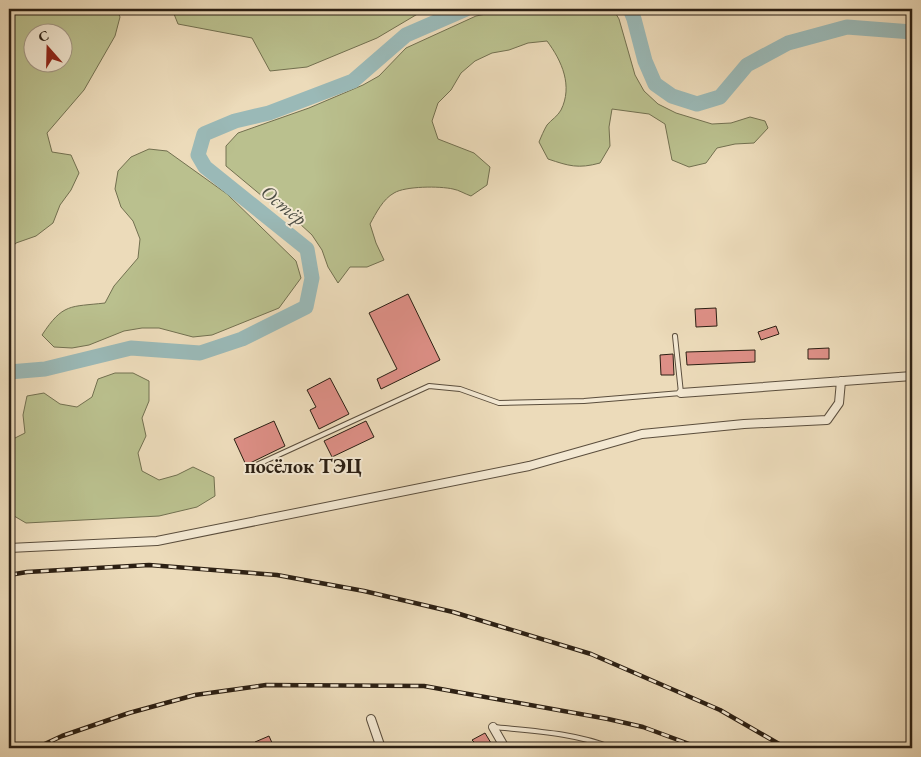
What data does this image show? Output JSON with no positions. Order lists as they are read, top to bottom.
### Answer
{
  "districts": ["посёлок ТЭЦ"],
  "water": ["Остёр"],
  "north": "top"
}
